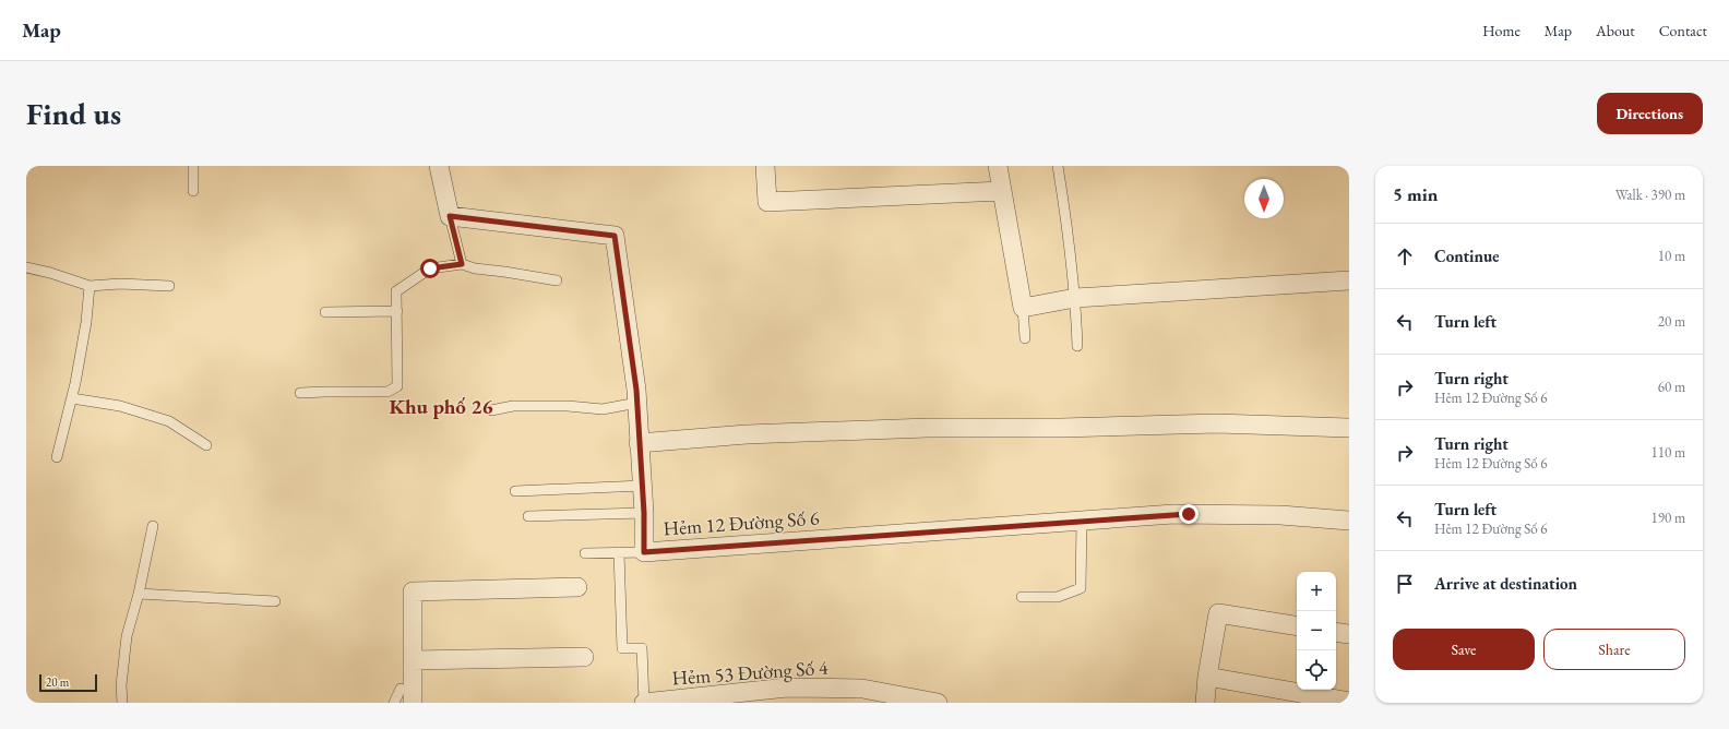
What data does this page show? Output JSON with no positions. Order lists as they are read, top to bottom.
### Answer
{
  "streets": {
    "street": ["Hẻm 12 Đường Số 6", "Hẻm 53 Đường Số 4"]
  },
  "districts": ["Khu phố 26"],
  "scale_bar": "20 m",
  "north": "bottom",
  "page": {
    "header": "Map",
    "nav": [
      "Home",
      "Map",
      "About",
      "Contact"
    ],
    "buttons": [
      "Directions",
      ["Save", "Share"]
    ],
    "title": "Find us",
    "heading": ["5 min", "Walk · 390 m"],
    "list": [
      ["Continue", "10 m"],
      ["Turn left", "20 m"],
      ["Turn right", "Hẻm 12 Đường Số 6", "60 m"],
      ["Turn right", "Hẻm 12 Đường Số 6", "110 m"],
      ["Turn left", "Hẻm 12 Đường Số 6", "190 m"],
      "Arrive at destination"
    ],
    "map_buttons": ["+", "−"],
    "scale": "20 m"
  }
}
